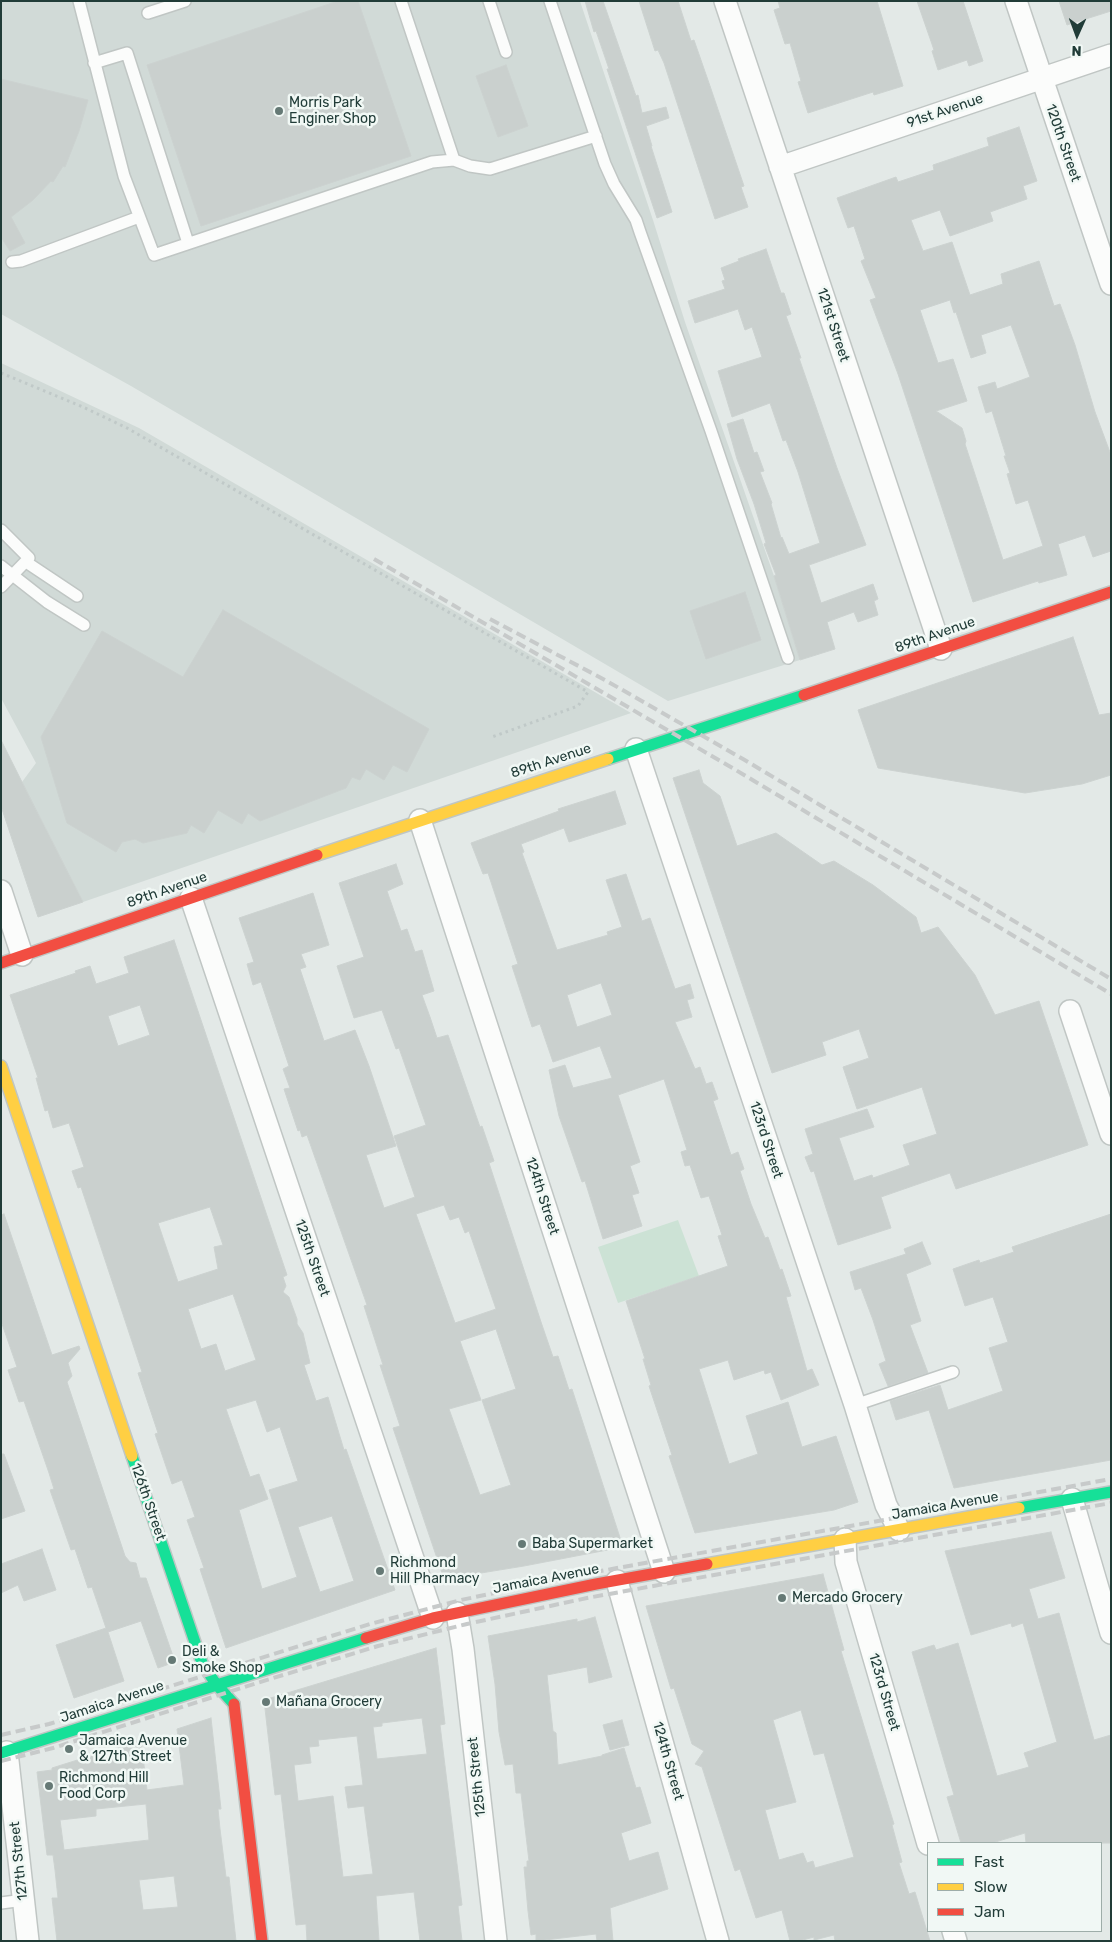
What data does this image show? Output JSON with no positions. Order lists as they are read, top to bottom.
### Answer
{
  "streets": {
    "street": [
      "91st Avenue",
      "120th Street",
      "121st Street",
      "89th Avenue",
      "123rd Street",
      "124th Street",
      "125th Street",
      "126th Street",
      "Jamaica Avenue",
      "127th Street"
    ]
  },
  "crossings": [
    ["91st Avenue", "120th Street"],
    ["91st Avenue", "121st Street"],
    ["121st Street", "89th Avenue"],
    ["89th Avenue", "123rd Street"],
    ["89th Avenue", "124th Street"],
    ["89th Avenue", "125th Street"],
    ["123rd Street", "Jamaica Avenue"],
    ["124th Street", "Jamaica Avenue"],
    ["125th Street", "Jamaica Avenue"],
    ["126th Street", "Jamaica Avenue"],
    ["Jamaica Avenue", "127th Street"]
  ],
  "places": [
    "Morris Park Enginer Shop",
    "Baba Supermarket",
    "Richmond Hill Pharmacy",
    "Mercado Grocery",
    "Deli & Smoke Shop",
    "Mañana Grocery",
    "Jamaica Avenue & 127th Street",
    "Richmond Hill Food Corp"
  ],
  "legend": ["Fast", "Slow", "Jam"],
  "north": "bottom"
}
